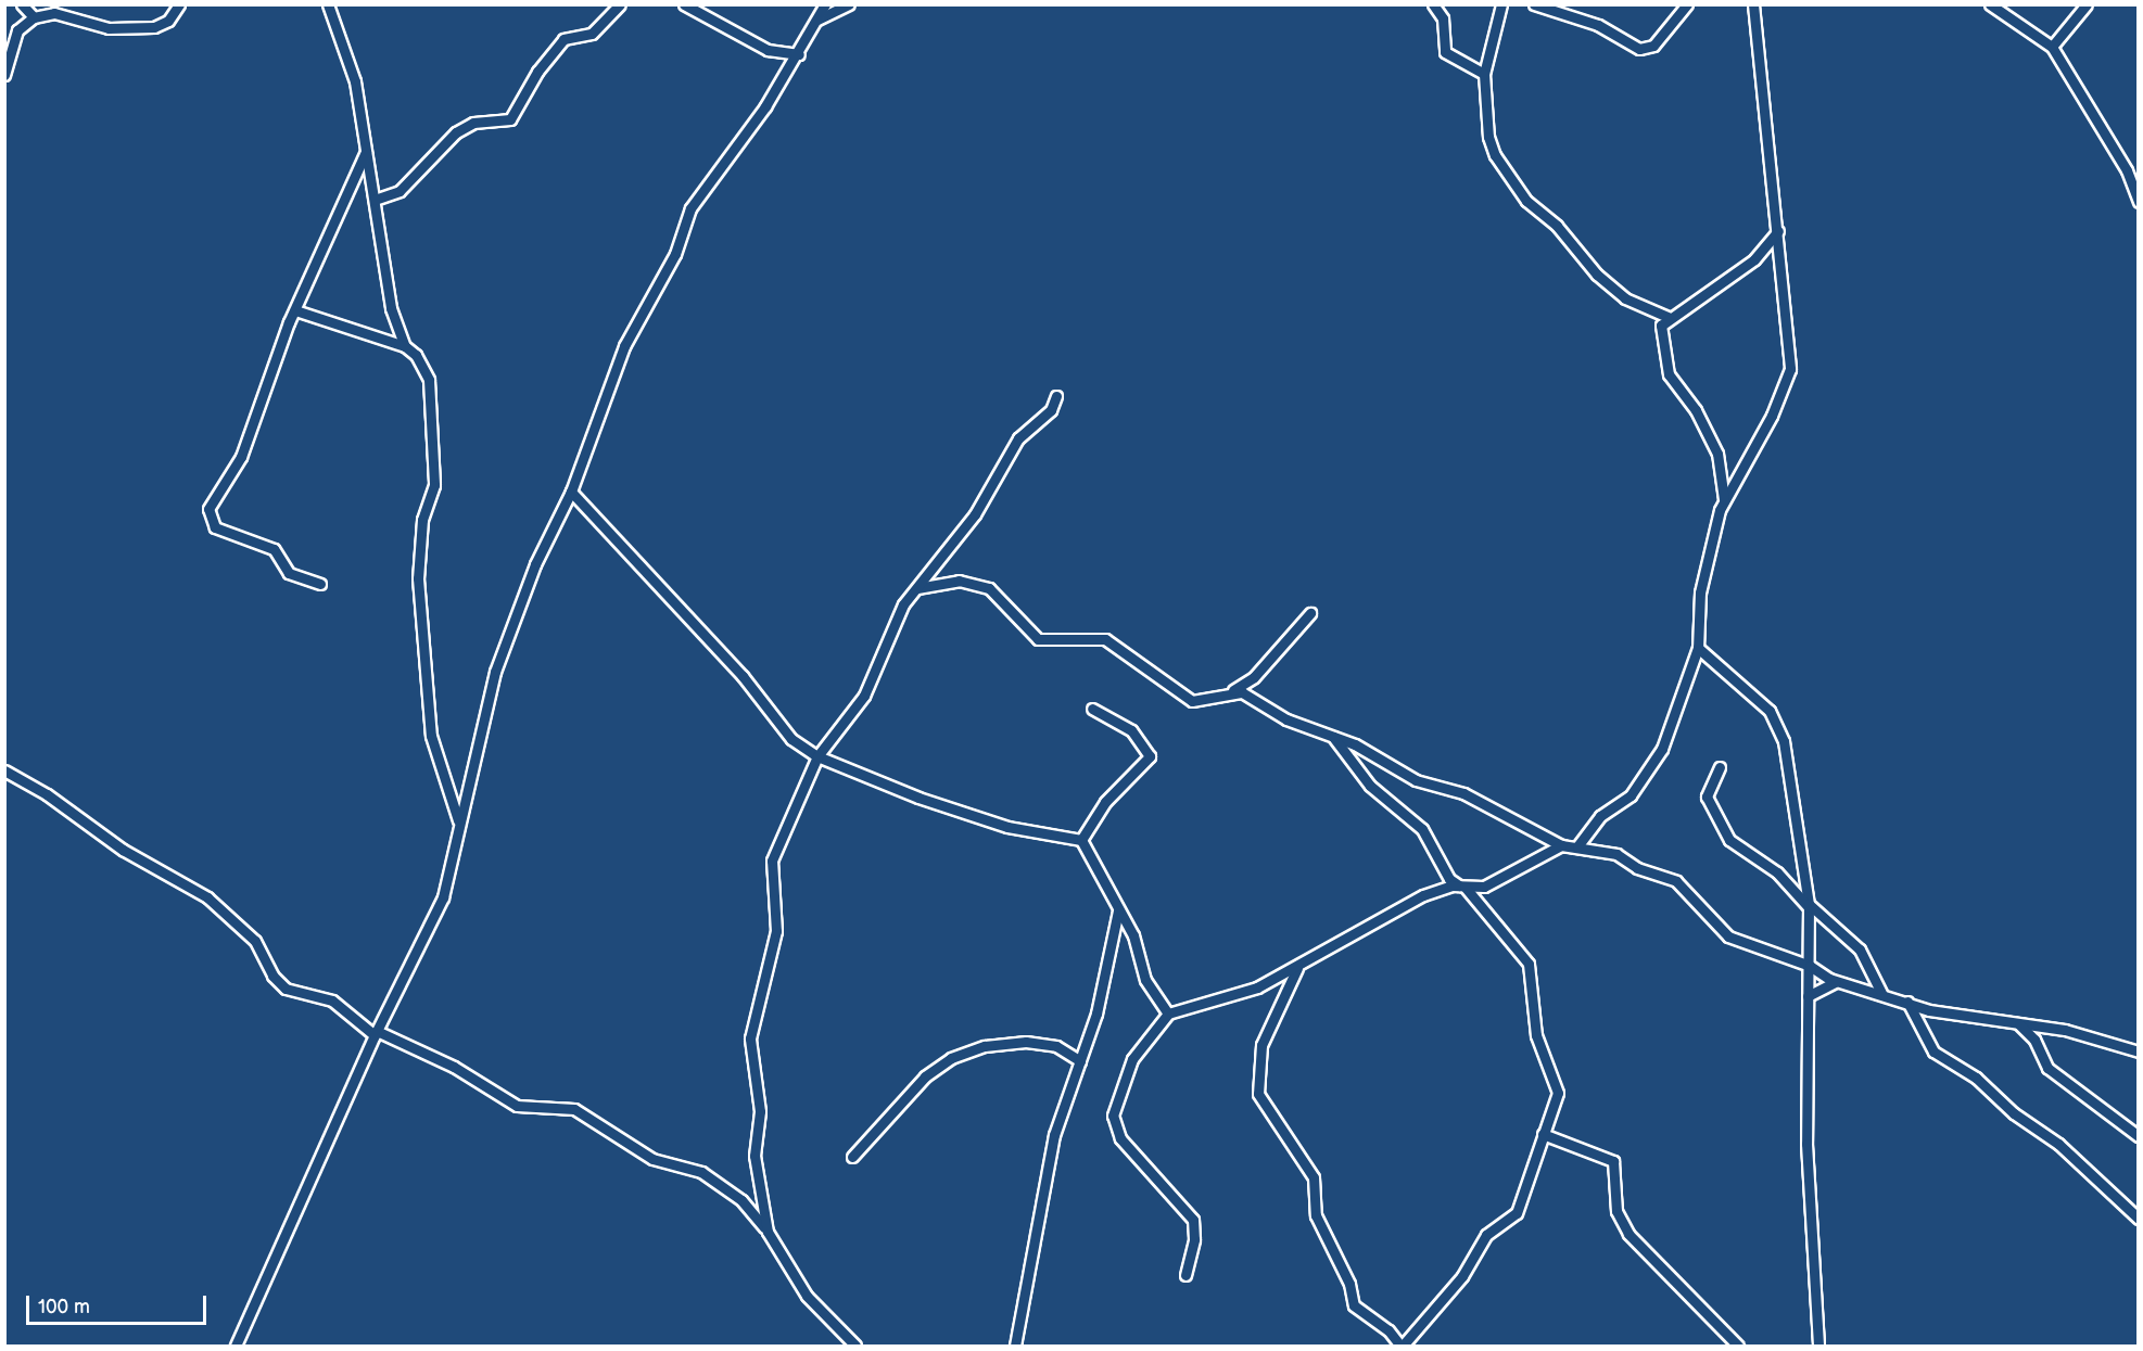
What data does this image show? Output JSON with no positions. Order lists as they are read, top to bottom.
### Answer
{
  "scale_bar": "100 m"
}
